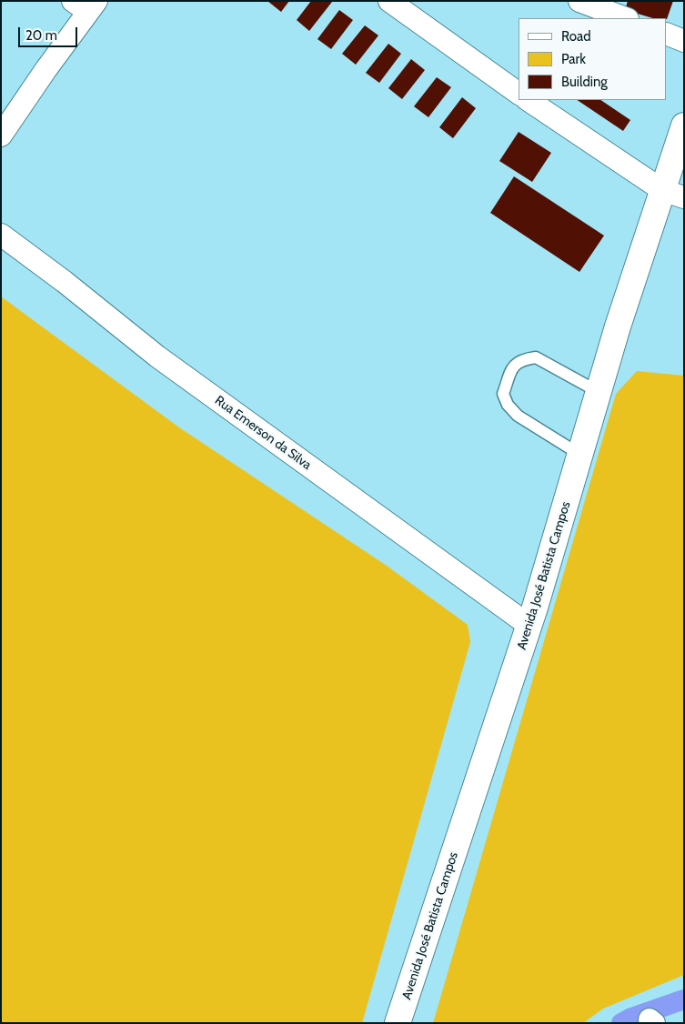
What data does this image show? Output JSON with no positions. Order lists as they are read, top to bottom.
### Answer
{
  "streets": {
    "street": ["Rua Emerson da Silva", "Avenida José Batista Campos"]
  },
  "crossings": [
    ["Rua Emerson da Silva", "Avenida José Batista Campos"]
  ],
  "legend": ["Road", "Park", "Building"],
  "scale_bar": "20 m"
}
